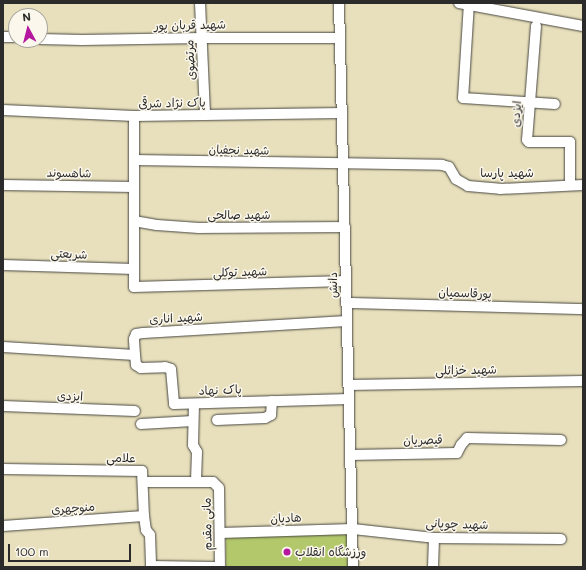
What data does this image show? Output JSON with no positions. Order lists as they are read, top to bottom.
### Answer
{
  "streets": {
    "street": [
      "شهید قربان پور",
      "مرتضوی",
      "پاک نژاد شرقی",
      "ایزدی",
      "شهید نجفیان",
      "شاهسوند",
      "شهید پارسا",
      "شهید صالحی",
      "شریعتی",
      "شهید توکلی",
      "دانش",
      "پورقاسمیان",
      "شهید اناری",
      "شهید خزائلی",
      "پاک نهاد",
      "قیصریان",
      "علامی",
      "منوچهری",
      "هادیان",
      "مانی مقدم",
      "شهید چوپانی"
    ]
  },
  "crossings": [
    ["شهید قربان پور", "مرتضوی"],
    ["شهید قربان پور", "دانش"],
    ["مرتضوی", "پاک نژاد شرقی"],
    ["پاک نژاد شرقی", "دانش"],
    ["ایزدی", "شهید پارسا"],
    ["شهید نجفیان", "شهید پارسا"],
    ["شهید نجفیان", "دانش"],
    ["شهید پارسا", "دانش"],
    ["شهید صالحی", "دانش"],
    ["شریعتی", "شهید توکلی"],
    ["شهید توکلی", "دانش"],
    ["دانش", "پورقاسمیان"],
    ["دانش", "شهید اناری"],
    ["دانش", "شهید خزائلی"],
    ["دانش", "پاک نهاد"],
    ["دانش", "قیصریان"],
    ["دانش", "هادیان"],
    ["دانش", "شهید چوپانی"],
    ["شهید اناری", "پاک نهاد"],
    ["علامی", "منوچهری"],
    ["علامی", "مانی مقدم"],
    ["هادیان", "مانی مقدم"],
    ["هادیان", "شهید چوپانی"]
  ],
  "places": ["ورزشگاه انقلاب"],
  "scale_bar": "100 m",
  "north": "top"
}
